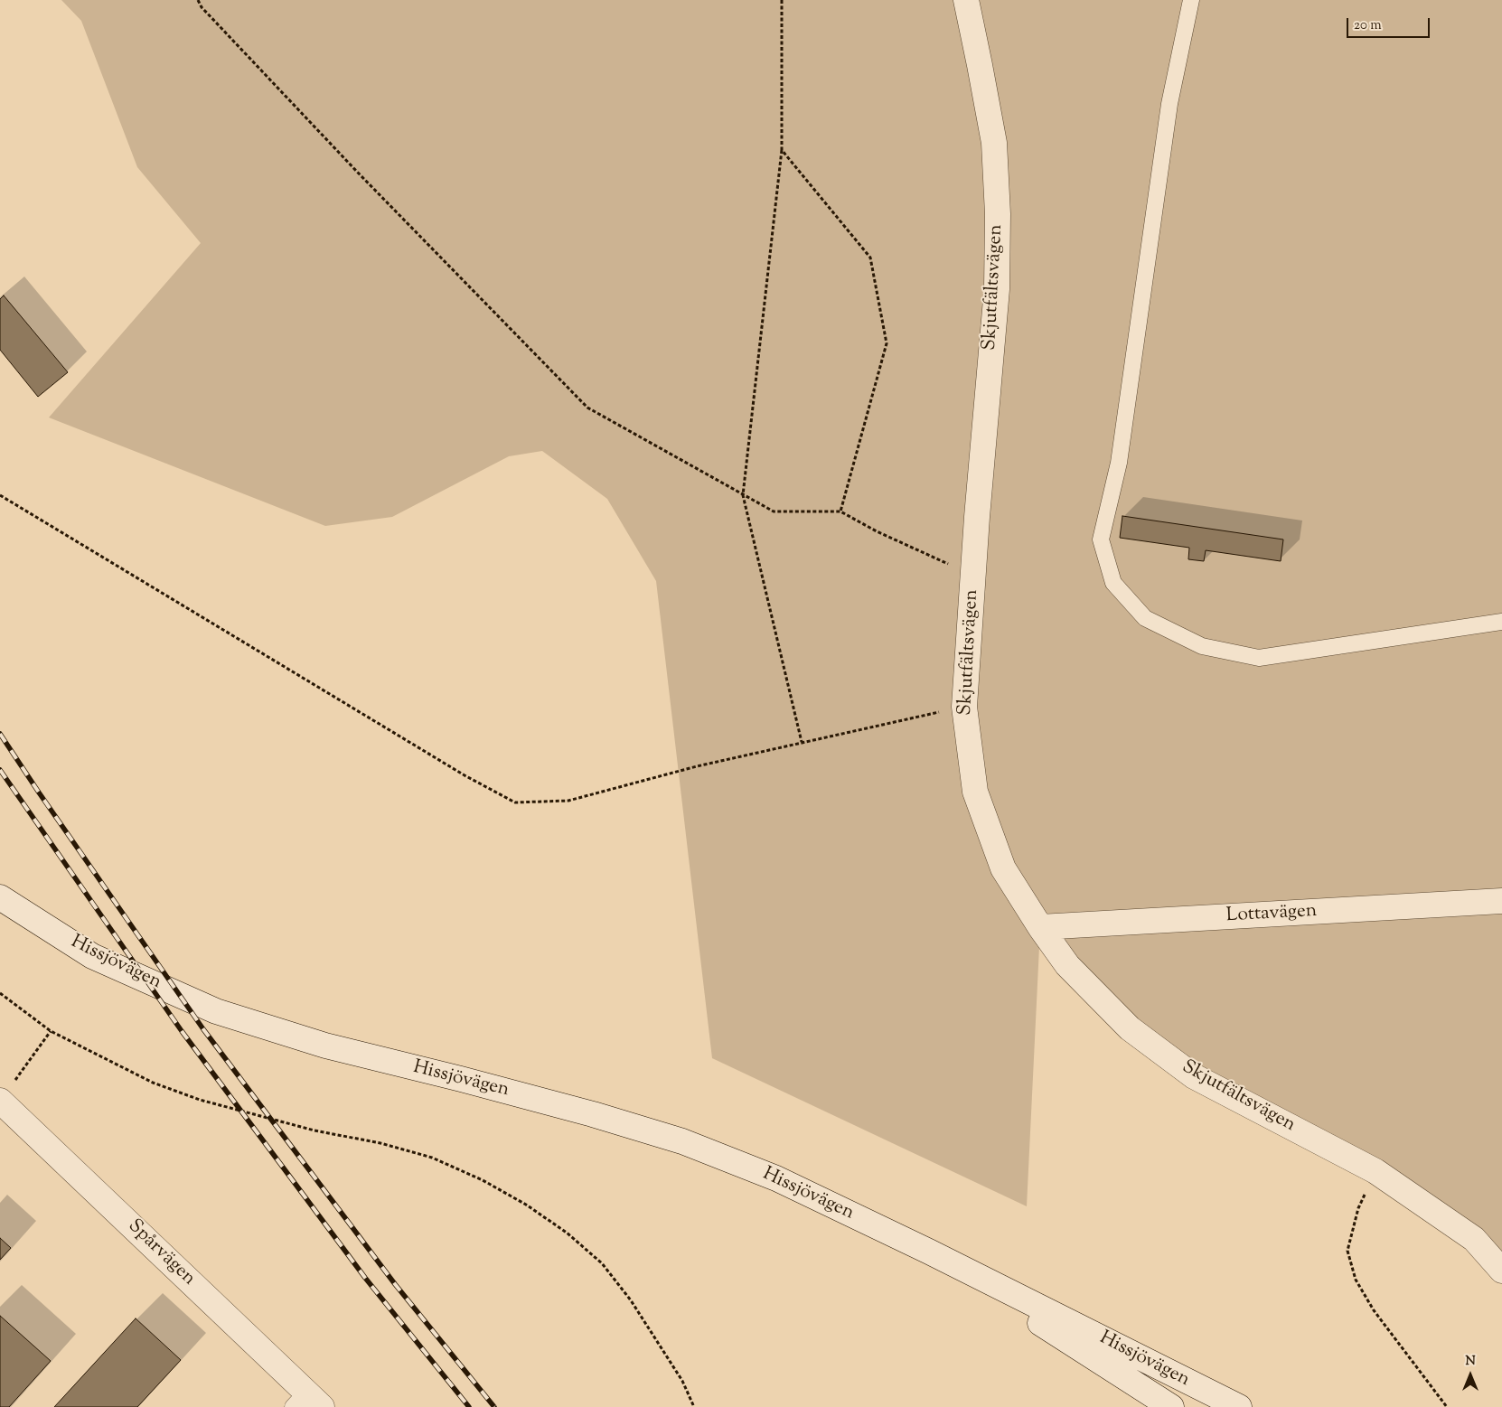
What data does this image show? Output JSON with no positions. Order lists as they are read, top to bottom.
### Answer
{
  "streets": {
    "street": [
      "Skjutfältsvägen",
      "Lottavägen",
      "Hissjövägen",
      "Spårvägen"
    ]
  },
  "crossings": [
    ["Skjutfältsvägen", "Lottavägen"]
  ],
  "scale_bar": "20 m",
  "north": "top"
}
